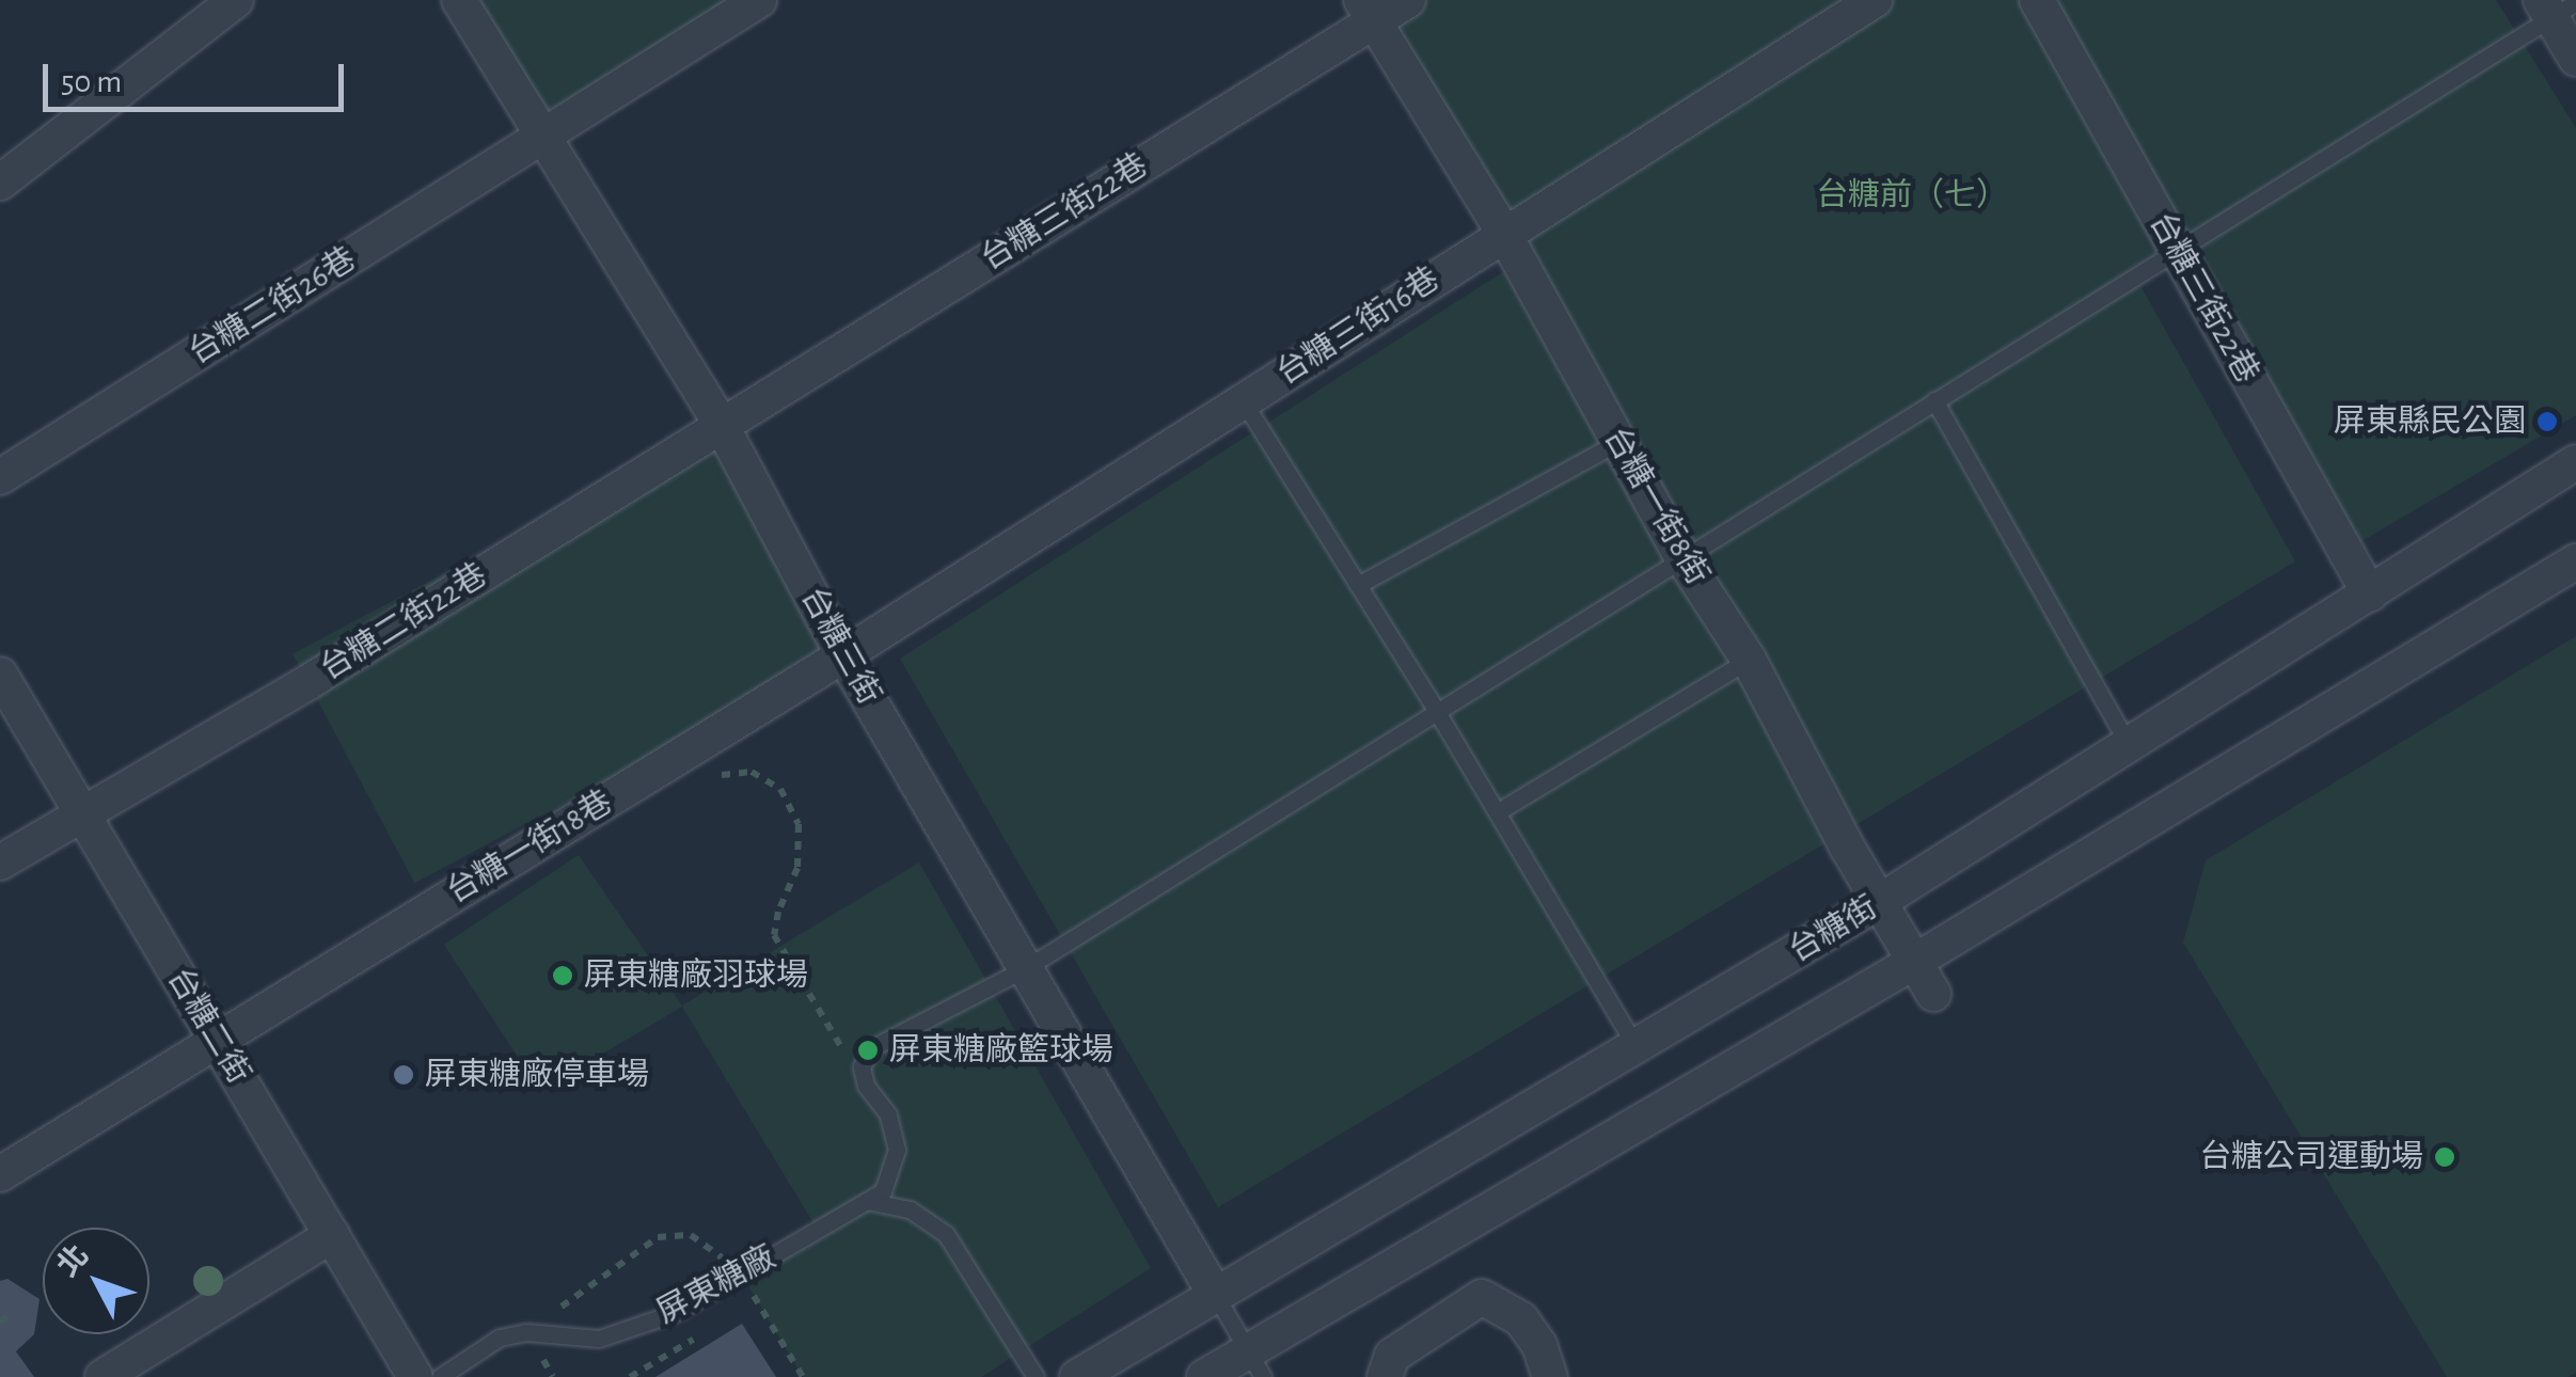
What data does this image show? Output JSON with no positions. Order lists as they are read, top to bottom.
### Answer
{
  "streets": {
    "street": [
      "台糖三街22巷",
      "台糖二街26巷",
      "台糖三街16巷",
      "台糖一街8街",
      "台糖二街22巷",
      "台糖三街",
      "台糖一街18巷",
      "台糖街",
      "台糖二街"
    ],
    "lane": ["屏東糖廠"]
  },
  "crossings": [
    ["台糖三街22巷", "台糖一街8街"],
    ["台糖三街22巷", "台糖二街22巷"],
    ["台糖三街22巷", "台糖三街"],
    ["台糖三街22巷", "台糖街"],
    ["台糖二街26巷", "台糖三街"],
    ["台糖三街16巷", "台糖一街8街"],
    ["台糖三街16巷", "台糖三街"],
    ["台糖三街16巷", "台糖一街18巷"],
    ["台糖一街8街", "台糖街"],
    ["台糖二街22巷", "台糖三街"],
    ["台糖二街22巷", "台糖二街"],
    ["台糖三街", "台糖一街18巷"],
    ["台糖三街", "台糖街"],
    ["台糖一街18巷", "台糖二街"]
  ],
  "parks": ["台糖前（七）"],
  "places": [
    "屏東縣民公園",
    "屏東糖廠羽球場",
    "屏東糖廠籃球場",
    "屏東糖廠停車場",
    "台糖公司運動場"
  ],
  "scale_bar": "50 m",
  "north": "top left"
}
